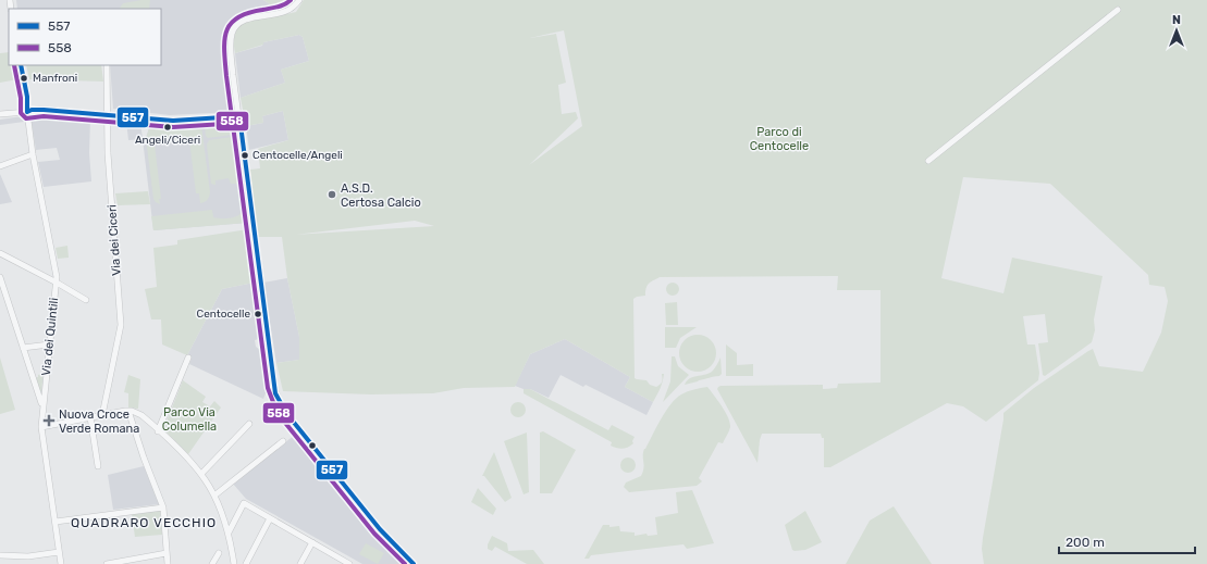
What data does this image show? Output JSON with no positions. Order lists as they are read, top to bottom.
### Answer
{
  "streets": {
    "street": ["Via dei Ciceri", "Via dei Quintili"]
  },
  "districts": ["QUADRARO VECCHIO"],
  "parks": ["Parco di Centocelle", "Parco Via Columella"],
  "places": {
    "other": [
      "Manfroni",
      "Angeli/Ciceri",
      "Centocelle/Angeli",
      "A.S.D. Certosa Calcio",
      "Centocelle"
    ],
    "health": ["Nuova Croce Verde Romana"]
  },
  "lines": ["transit line 558", "transit line 557"],
  "legend": ["557", "558"],
  "scale_bar": "200 m",
  "north": "top"
}
